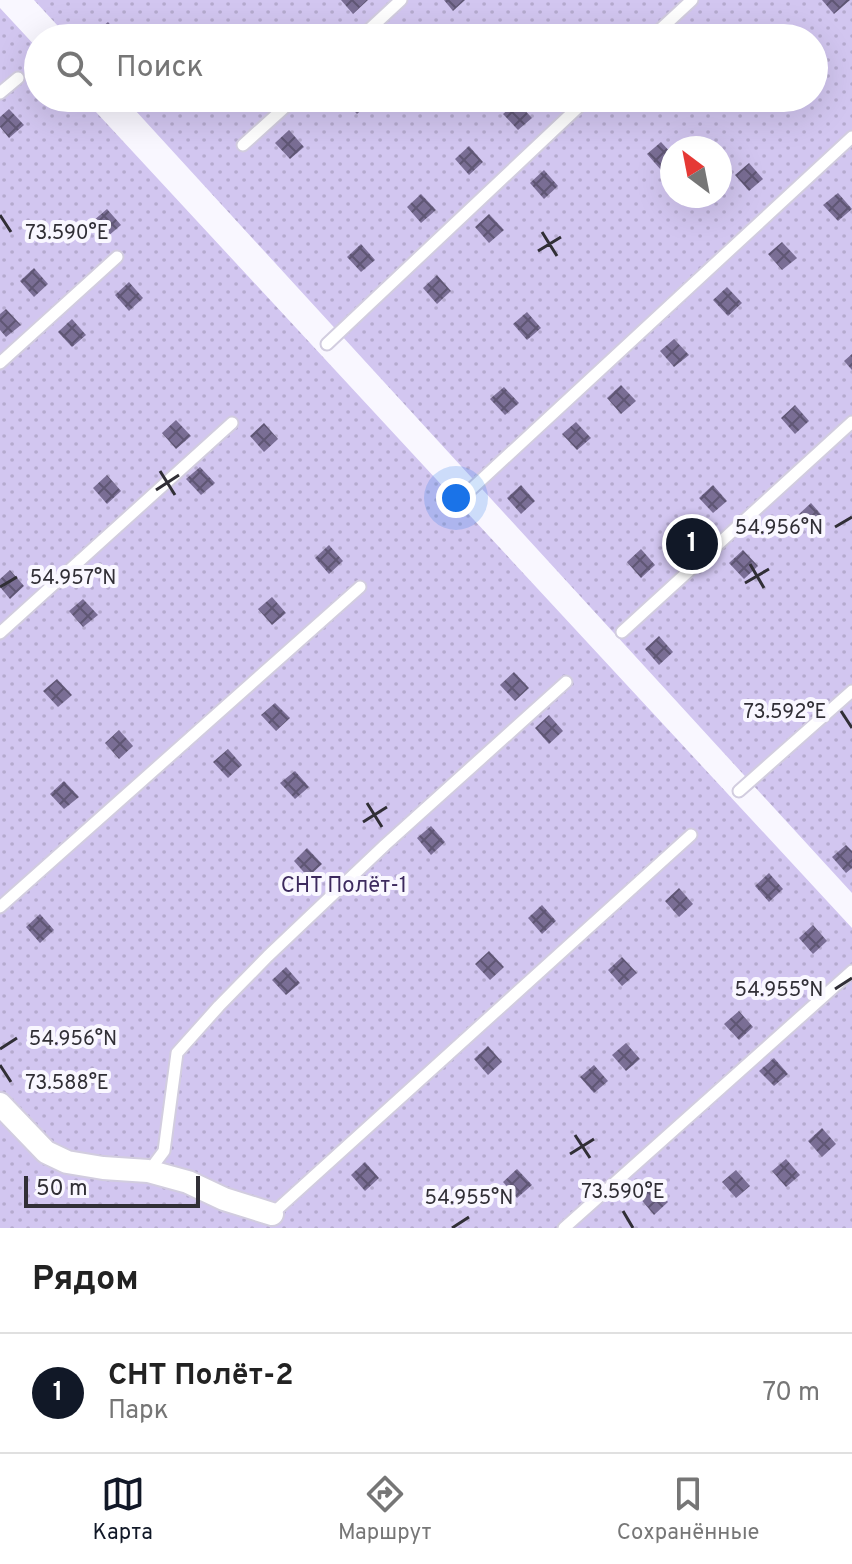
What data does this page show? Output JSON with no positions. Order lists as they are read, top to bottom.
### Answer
{
  "parks": ["СНТ Полёт-1"],
  "scale_bar": "50 m",
  "north": "top left",
  "page": {
    "search": "Поиск",
    "pins": "1",
    "scale": "50 m",
    "heading": "Рядом",
    "list": [
      {
        "mark": "1",
        "name": "СНТ Полёт-2",
        "note": "Парк",
        "value": "70 m"
      }
    ],
    "nav": ["Карта", "Маршрут", "Сохранённые"]
  },
  "coordinates": [
    "73.590°E",
    "54.956°N",
    "54.957°N",
    "73.592°E",
    "54.955°N",
    "73.588°E"
  ]
}
